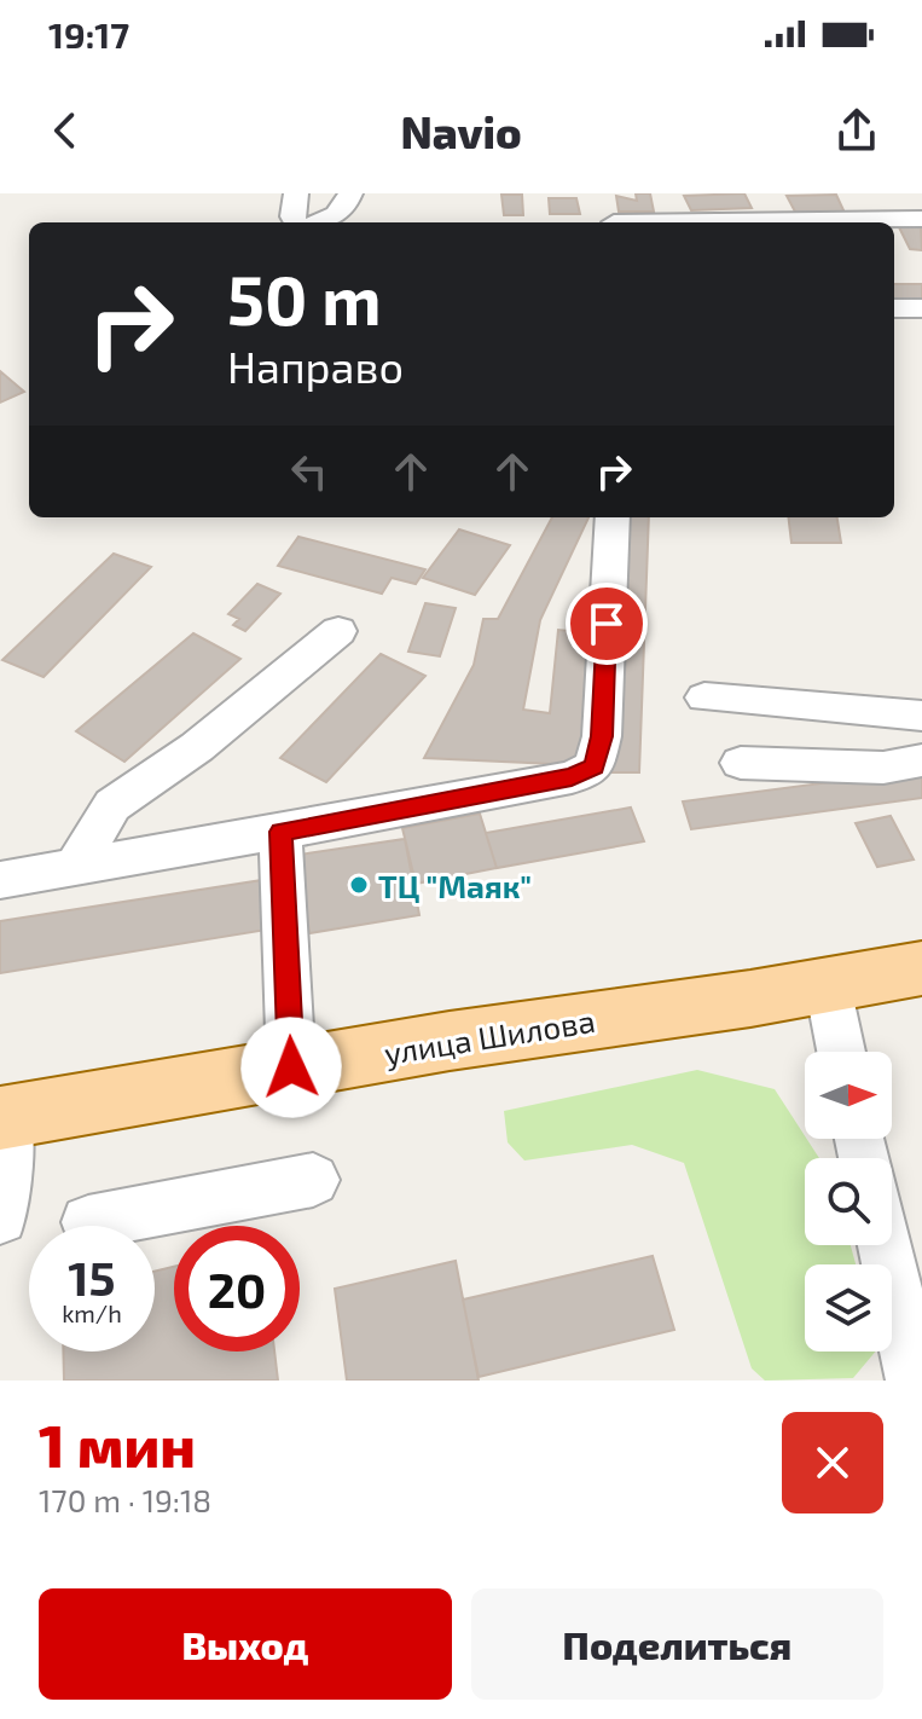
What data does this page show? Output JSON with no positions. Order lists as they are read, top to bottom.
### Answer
{
  "streets": {
    "main road": ["улица Шилова"]
  },
  "places": ["ТЦ \"Маяк\""],
  "north": "right",
  "page": {
    "status": "19:17",
    "header": "Navio",
    "turn": ["50 m", "Направо"],
    "speed": "15 km/h",
    "limit": "20",
    "heading": ["1 мин", "170 m · 19:18"],
    "buttons": ["Выход", "Поделиться"]
  }
}
